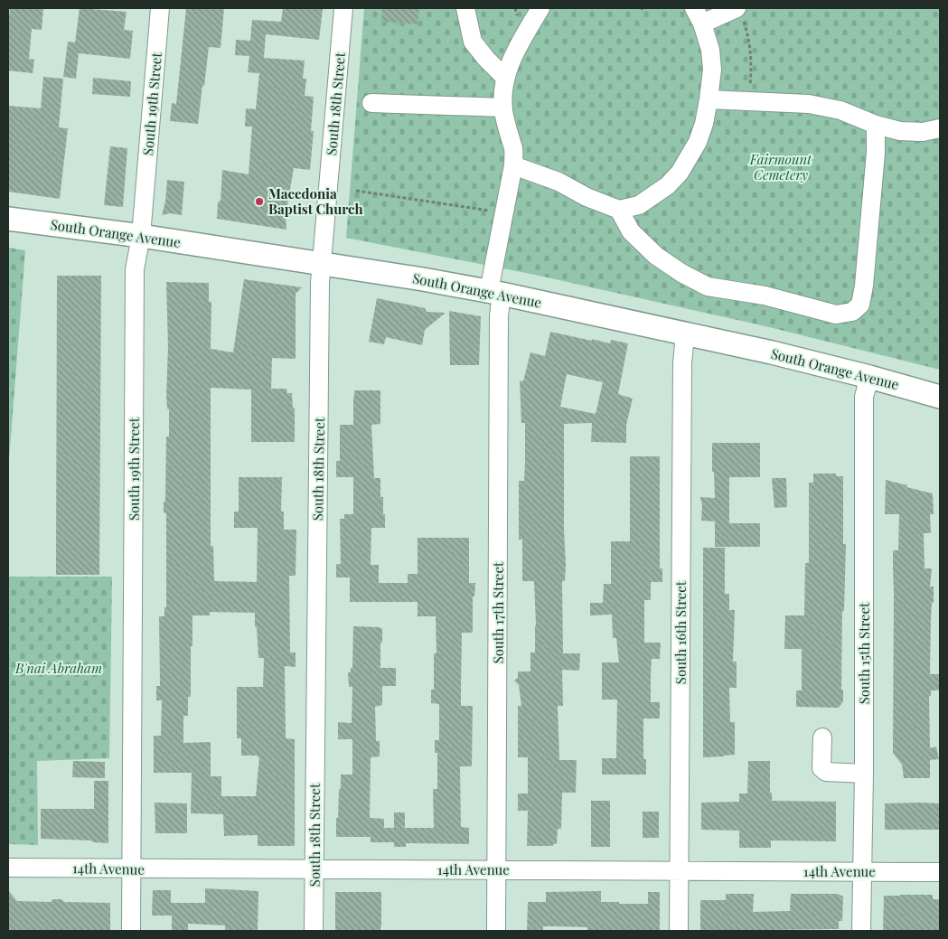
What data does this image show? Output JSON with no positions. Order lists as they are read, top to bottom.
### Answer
{
  "streets": {
    "main road": ["South Orange Avenue"],
    "street": [
      "South 19th Street",
      "South 18th Street",
      "South 17th Street",
      "South 16th Street",
      "South 15th Street",
      "14th Avenue"
    ]
  },
  "crossings": [
    ["South 19th Street", "South Orange Avenue"],
    ["South 19th Street", "14th Avenue"],
    ["South 18th Street", "South Orange Avenue"],
    ["South 18th Street", "14th Avenue"],
    ["South Orange Avenue", "South 17th Street"],
    ["South Orange Avenue", "South 16th Street"],
    ["South Orange Avenue", "South 15th Street"],
    ["South 17th Street", "14th Avenue"],
    ["South 16th Street", "14th Avenue"],
    ["South 15th Street", "14th Avenue"]
  ],
  "parks": ["Fairmount Cemetery", "B'nai Abraham"],
  "places": ["Macedonia Baptist Church"]
}
